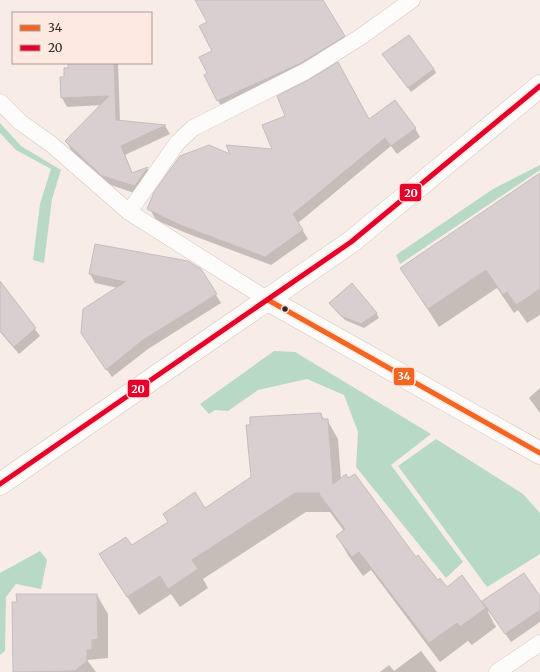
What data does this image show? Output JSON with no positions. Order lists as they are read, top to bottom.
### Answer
{
  "lines": ["transit line 20", "transit line 34"],
  "legend": ["34", "20"]
}
